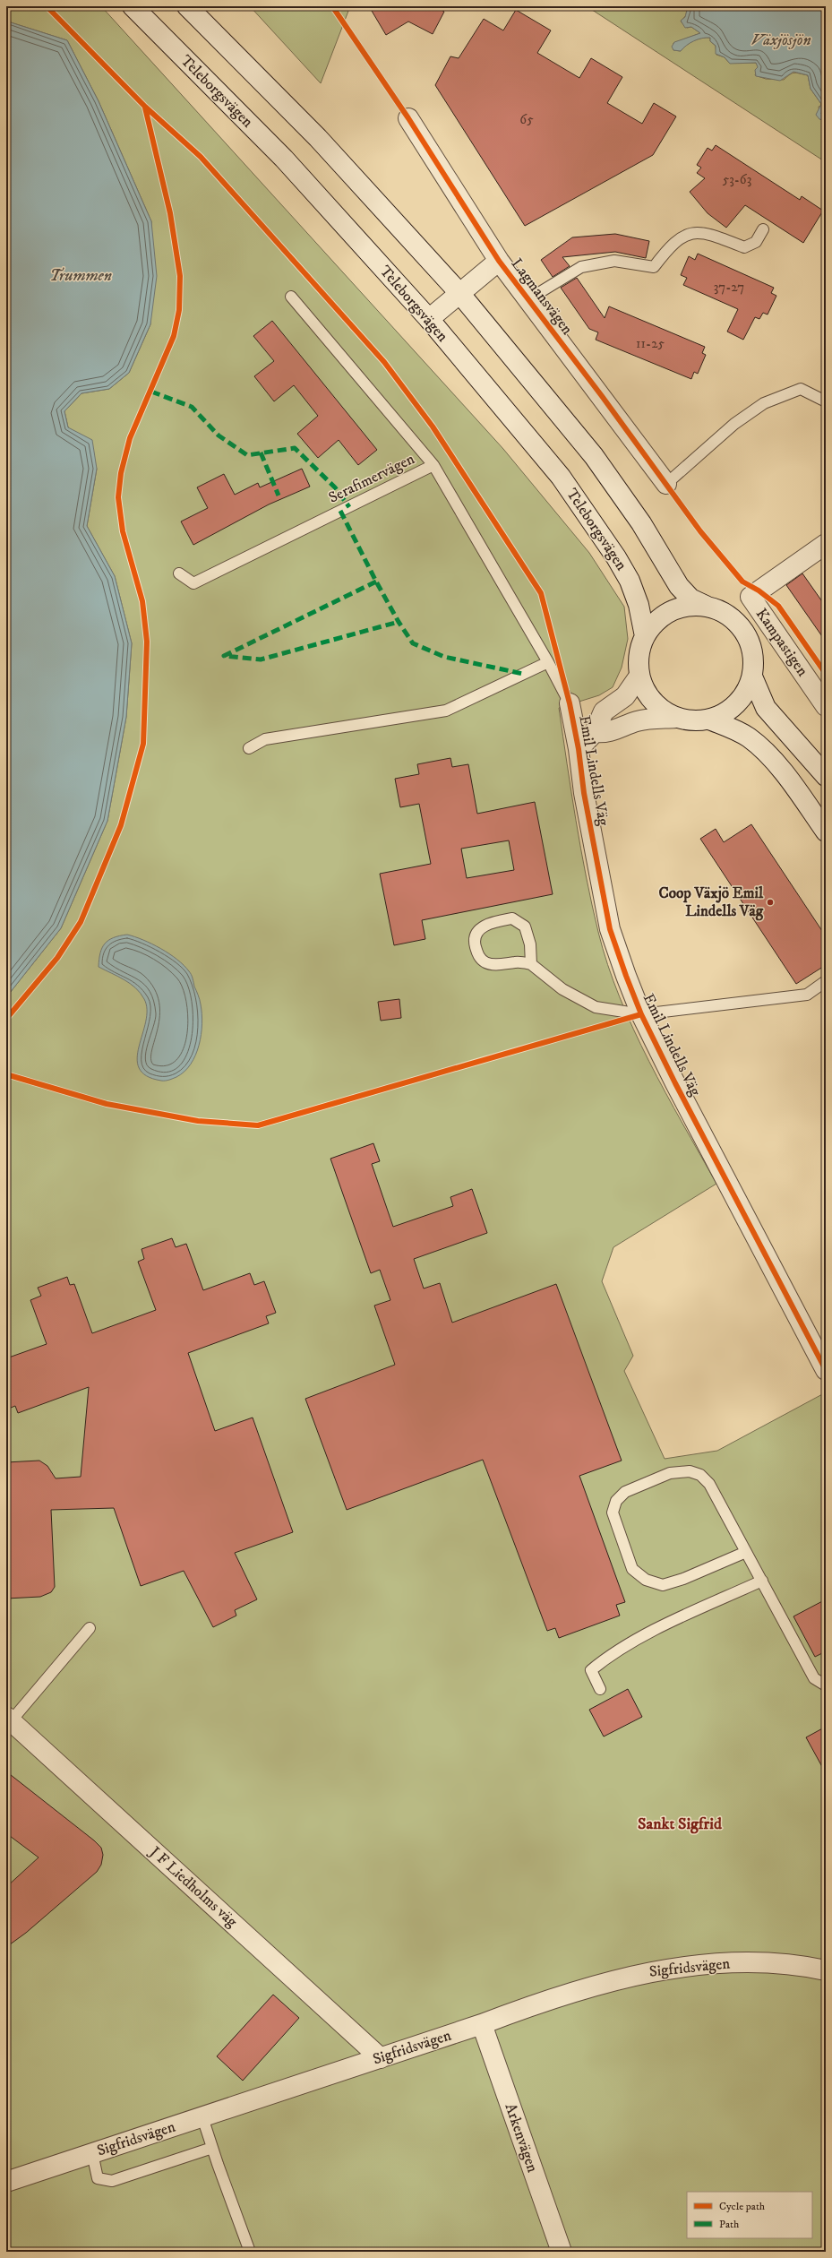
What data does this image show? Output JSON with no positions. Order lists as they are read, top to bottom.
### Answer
{
  "streets": {
    "street": [
      "Teleborgsvägen",
      "Lagmansvägen",
      "Kampastigen",
      "Emil Lindells Väg",
      "J F Liedholms väg",
      "Sigfridsvägen",
      "Arkenvägen"
    ],
    "lane": ["Serafimervägen"]
  },
  "crossings": [
    ["Teleborgsvägen", "Lagmansvägen"],
    ["Teleborgsvägen", "Emil Lindells Väg"],
    ["Serafimervägen", "Emil Lindells Väg"],
    ["J F Liedholms väg", "Sigfridsvägen"],
    ["Sigfridsvägen", "Arkenvägen"]
  ],
  "districts": ["Sankt Sigfrid"],
  "water": ["Växjösjön", "Trummen"],
  "places": ["Coop Växjö Emil Lindells Väg"],
  "house_numbers": [
    "65",
    "53-63",
    "37-27",
    "11-25"
  ],
  "legend": ["Cycle path", "Path"]
}
